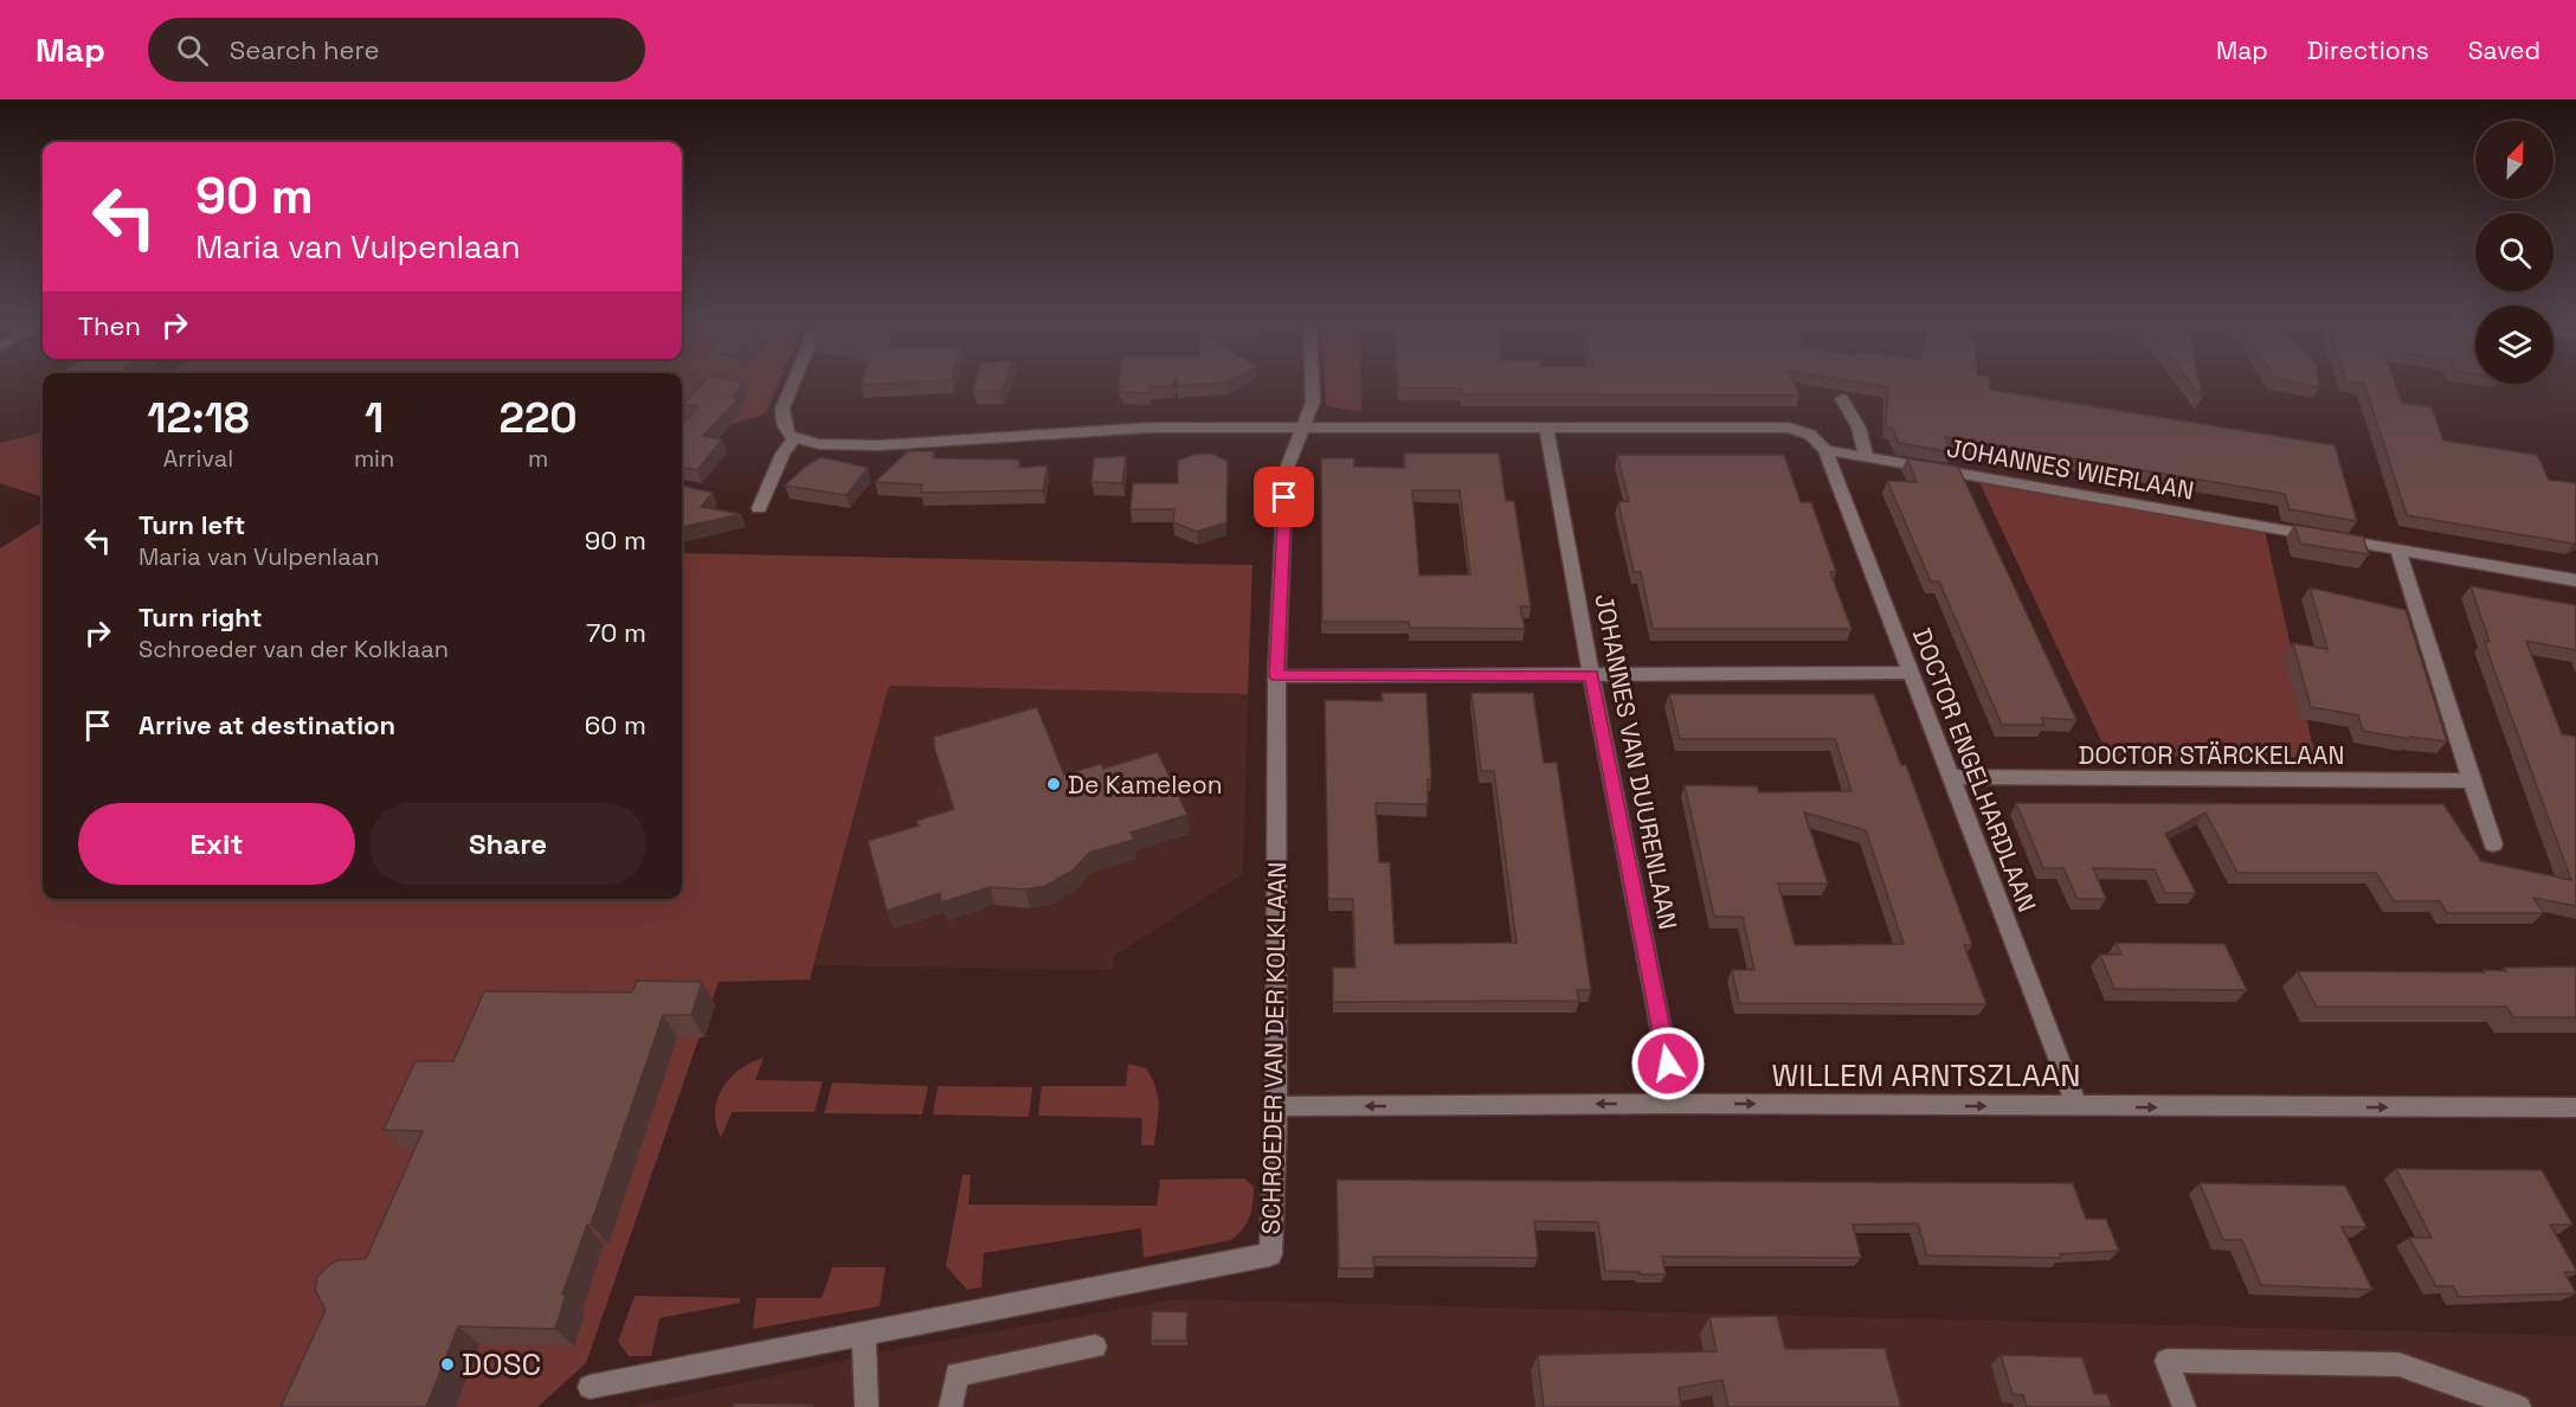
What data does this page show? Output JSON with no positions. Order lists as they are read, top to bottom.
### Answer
{
  "streets": {
    "street": [
      "JOHANNES WIERLAAN",
      "DOCTOR STÄRCKELAAN",
      "JOHANNES VAN DUURENLAAN",
      "DOCTOR ENGELHARDLAAN",
      "SCHROEDER VAN DER KOLKLAAN",
      "WILLEM ARNTSZLAAN"
    ]
  },
  "crossings": [
    ["JOHANNES WIERLAAN", "JOHANNES VAN DUURENLAAN"],
    ["JOHANNES WIERLAAN", "DOCTOR ENGELHARDLAAN"],
    ["JOHANNES WIERLAAN", "SCHROEDER VAN DER KOLKLAAN"],
    ["DOCTOR STÄRCKELAAN", "DOCTOR ENGELHARDLAAN"],
    ["JOHANNES VAN DUURENLAAN", "WILLEM ARNTSZLAAN"],
    ["DOCTOR ENGELHARDLAAN", "WILLEM ARNTSZLAAN"],
    ["SCHROEDER VAN DER KOLKLAAN", "WILLEM ARNTSZLAAN"]
  ],
  "places": ["De Kameleon", "DOSC"],
  "north": "top right",
  "page": {
    "header": "Map",
    "search": "Search here",
    "nav": ["Map", "Directions", "Saved"],
    "turn": ["90 m", "Maria van Vulpenlaan"],
    "then": "Then",
    "eta": [
      "12:18",
      "Arrival",
      "1",
      "min",
      "220",
      "m"
    ],
    "list": [
      {
        "name": "Turn left",
        "note": "Maria van Vulpenlaan",
        "value": "90 m"
      },
      {
        "name": "Turn right",
        "note": "Schroeder van der Kolklaan",
        "value": "70 m"
      },
      {
        "name": "Arrive at destination",
        "value": "60 m"
      }
    ],
    "buttons": ["Exit", "Share"]
  }
}
